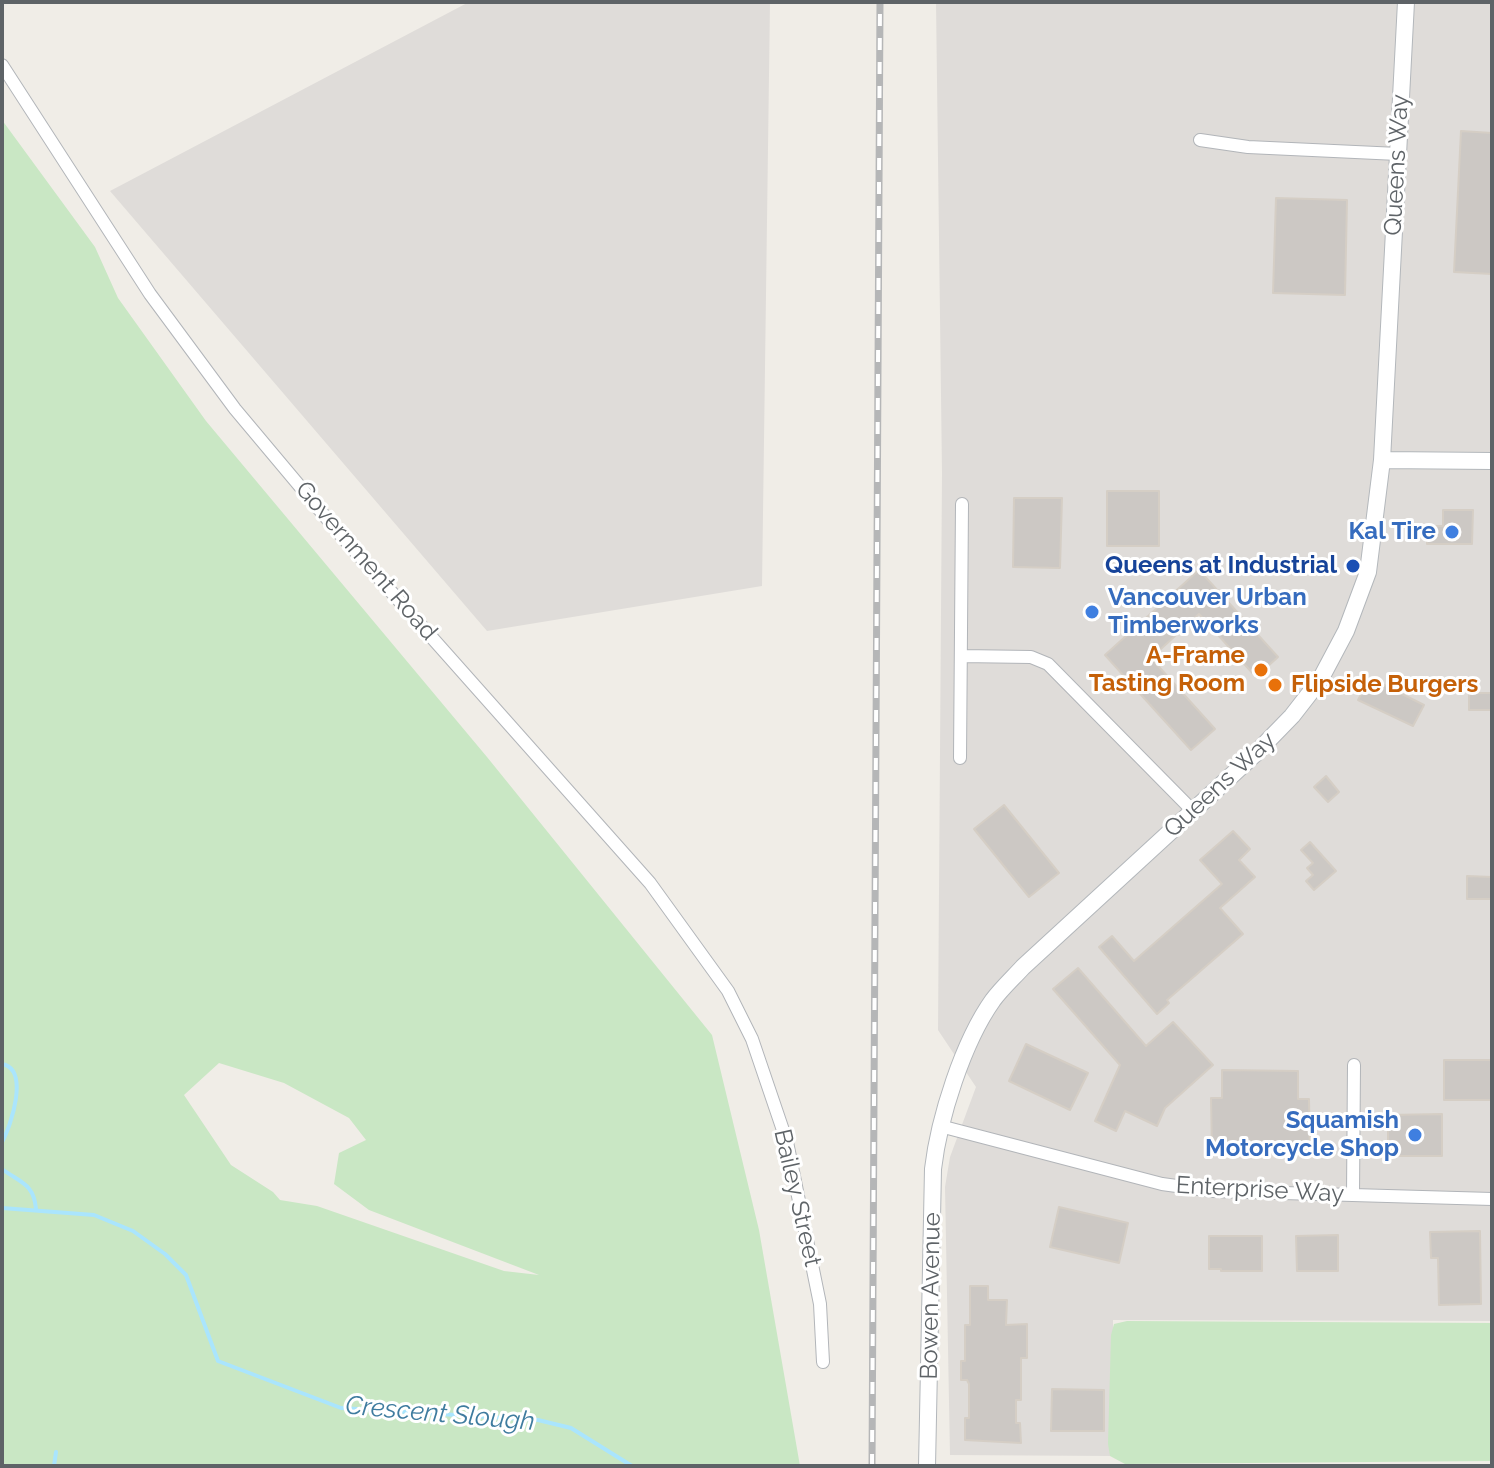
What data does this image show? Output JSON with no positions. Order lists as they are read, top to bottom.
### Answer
{
  "streets": {
    "street": [
      "Queens Way",
      "Government Road",
      "Enterprise Way",
      "Bailey Street",
      "Bowen Avenue"
    ]
  },
  "crossings": [
    ["Queens Way", "Enterprise Way"],
    ["Queens Way", "Bowen Avenue"],
    ["Government Road", "Bailey Street"],
    ["Enterprise Way", "Bowen Avenue"]
  ],
  "water": ["Crescent Slough"],
  "places": [
    "Kal Tire",
    "Queens at Industrial",
    "Vancouver Urban Timberworks",
    "A-Frame Tasting Room",
    "Flipside Burgers",
    "Squamish Motorcycle Shop"
  ]
}
